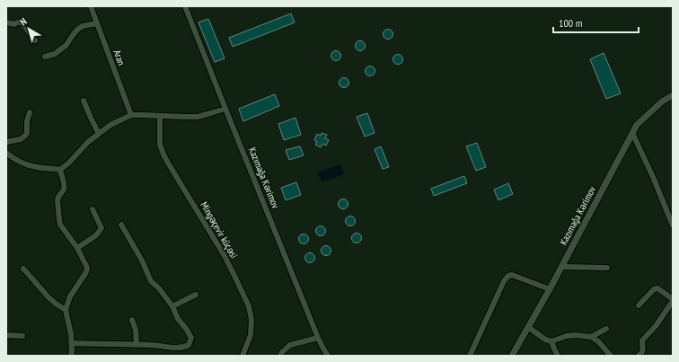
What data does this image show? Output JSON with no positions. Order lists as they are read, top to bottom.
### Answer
{
  "streets": {
    "street": ["Aran", "Kazımağa Kərimov", "Mingəçevir küçəsi"]
  },
  "scale_bar": "100 m",
  "north": "top left"
}
